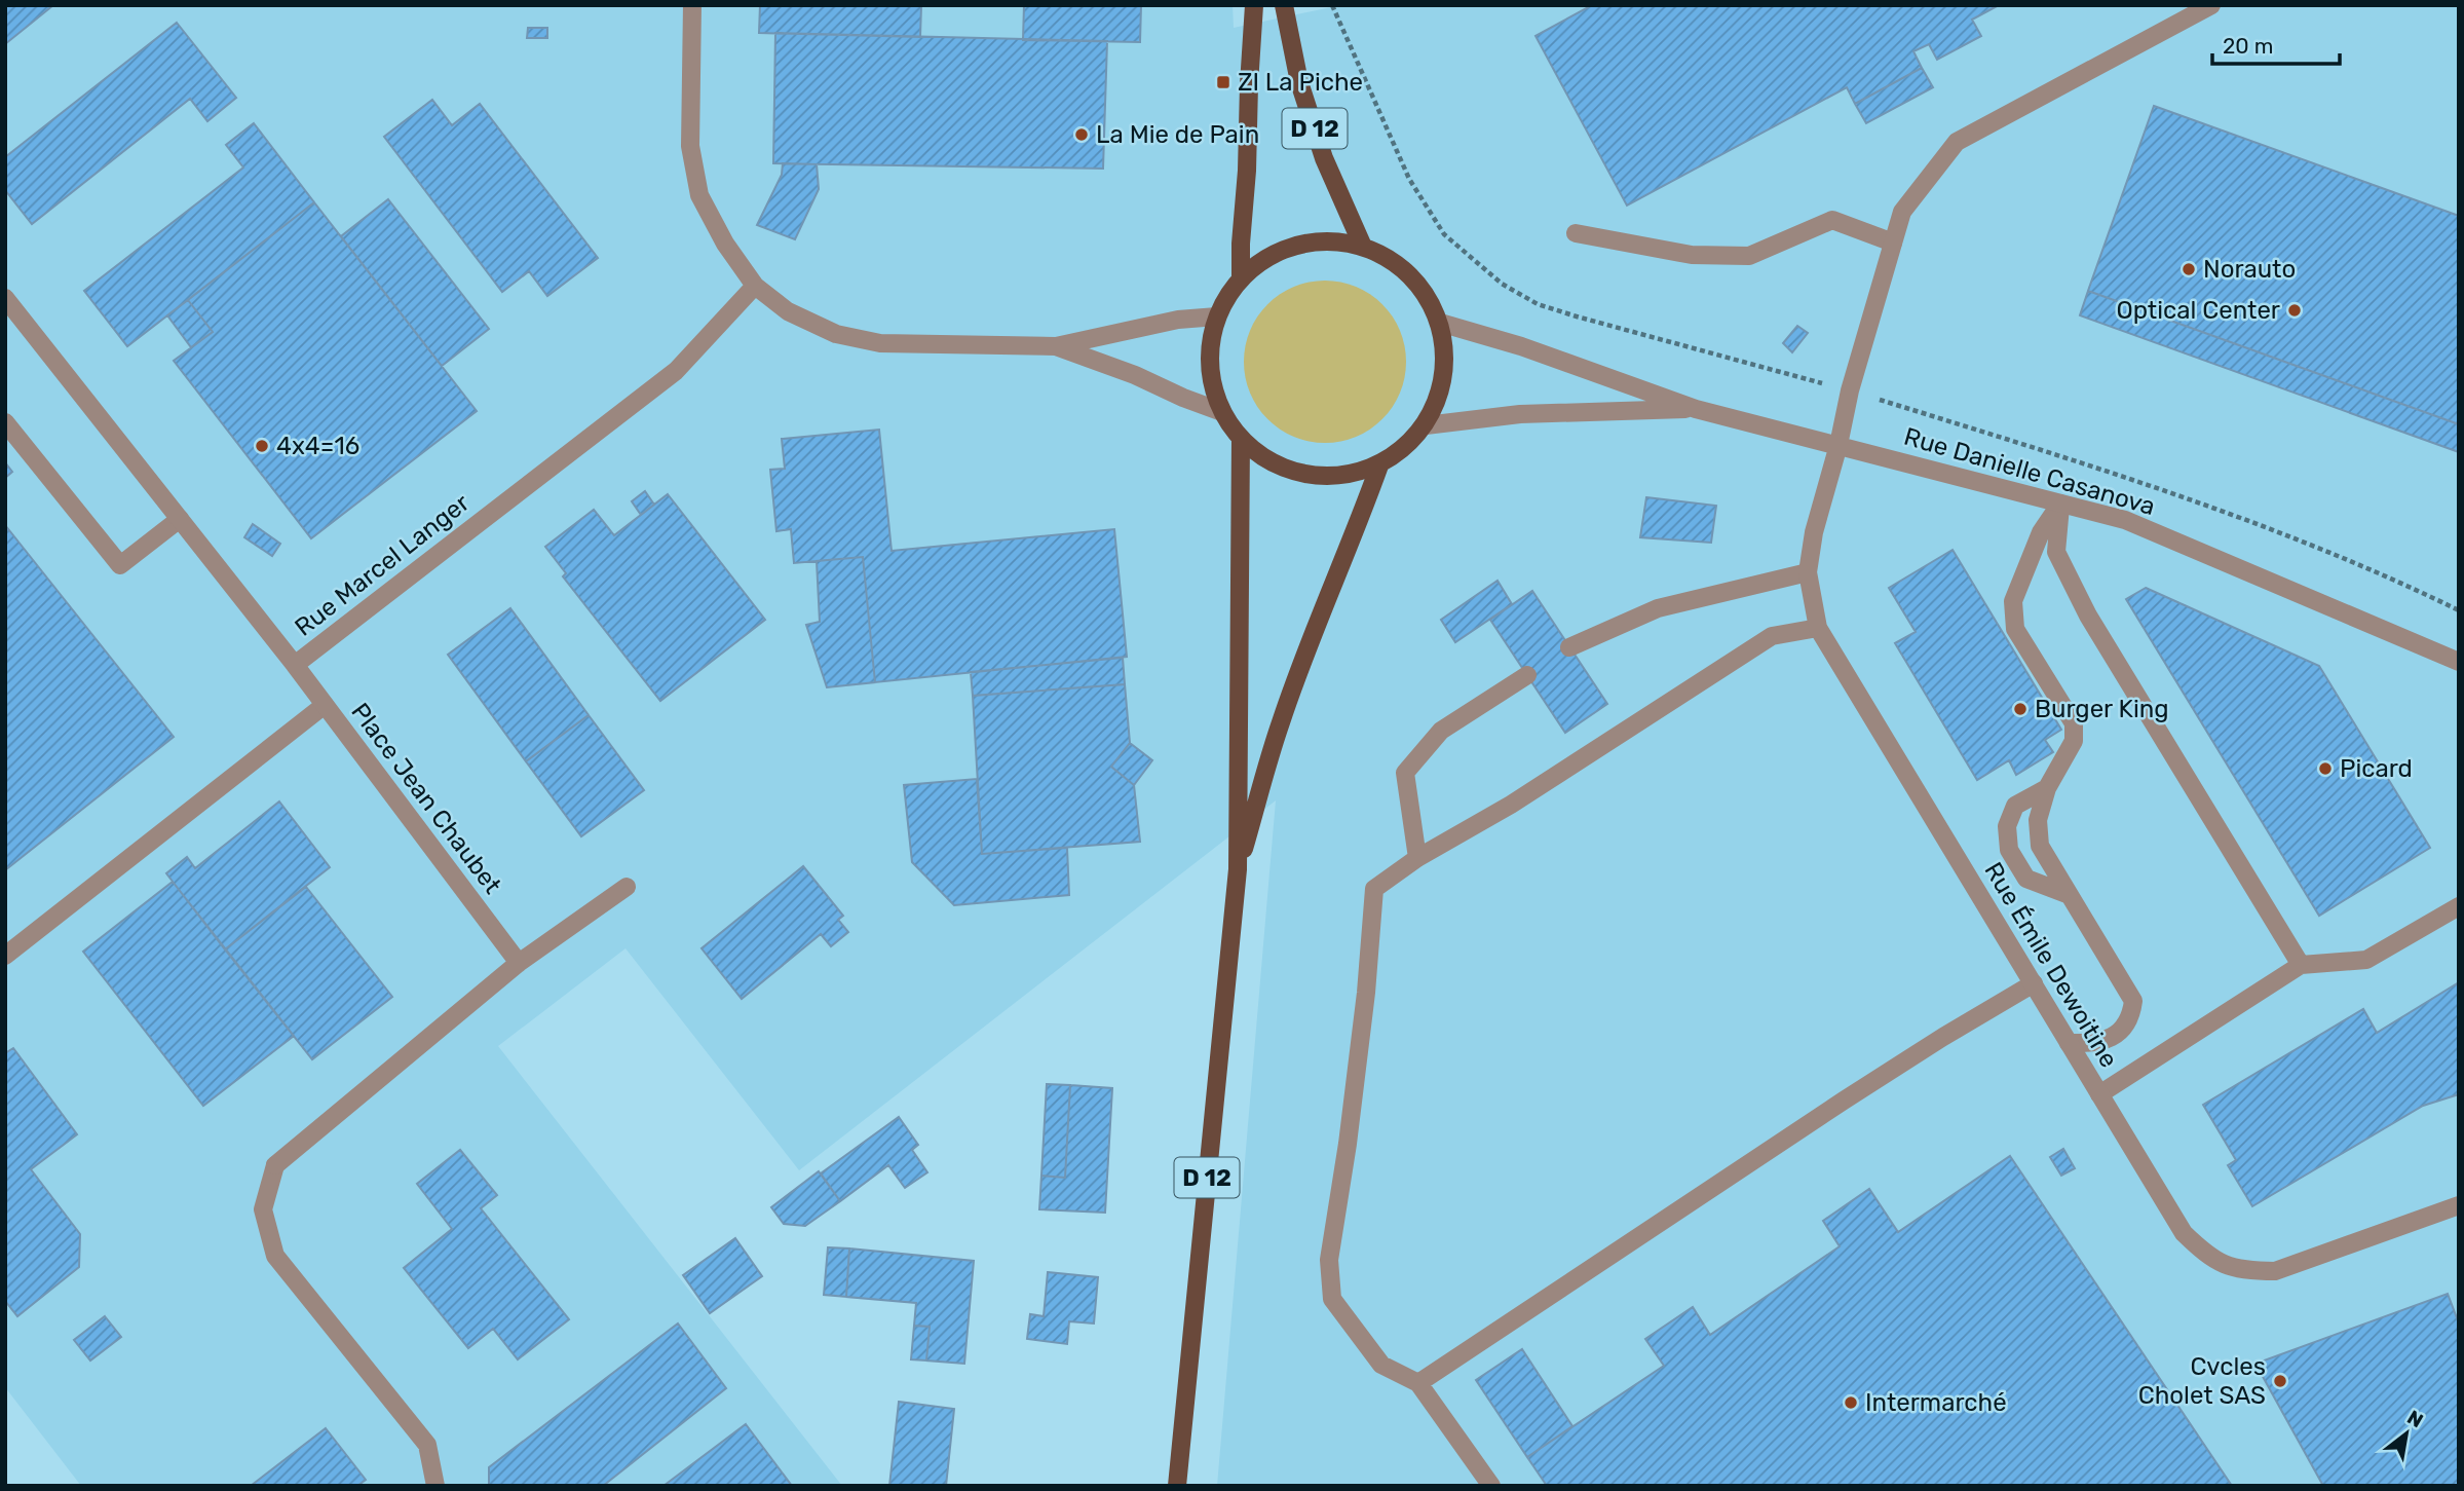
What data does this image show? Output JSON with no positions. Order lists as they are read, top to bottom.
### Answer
{
  "streets": {
    "main road": ["D 12"],
    "street": [
      "Rue Danielle Casanova",
      "Rue Marcel Langer",
      "Place Jean Chaubet",
      "Rue Émile Dewoitine"
    ]
  },
  "crossings": [
    ["D 12", "Rue Danielle Casanova"],
    ["Rue Danielle Casanova", "Rue Émile Dewoitine"],
    ["Rue Marcel Langer", "Place Jean Chaubet"]
  ],
  "places": {
    "transit": ["ZI La Piche"],
    "other": [
      "La Mie de Pain",
      "Norauto",
      "Optical Center",
      "4x4=16",
      "Burger King",
      "Picard",
      "Cvcles Cholet SAS",
      "Intermarché"
    ]
  },
  "scale_bar": "20 m",
  "north": "top right"
}
